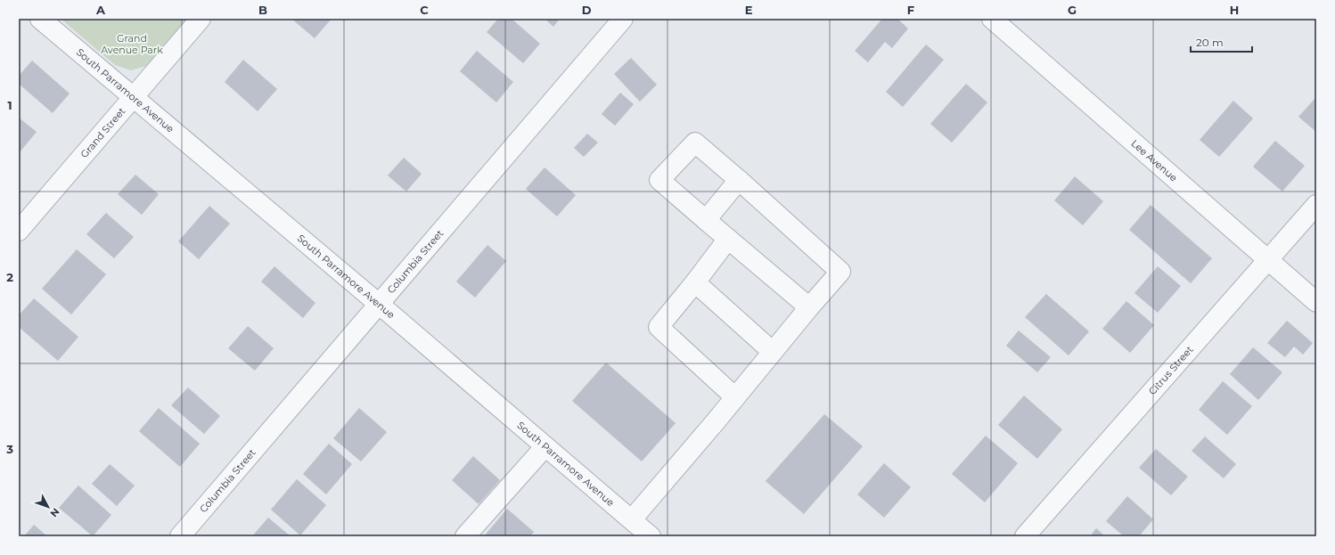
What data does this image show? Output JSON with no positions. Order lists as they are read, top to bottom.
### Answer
{
  "streets": {
    "street": [
      "South Parramore Avenue",
      "Grand Street",
      "Lee Avenue",
      "Columbia Street",
      "Citrus Street"
    ]
  },
  "crossings": [
    ["South Parramore Avenue", "Grand Street"],
    ["South Parramore Avenue", "Columbia Street"],
    ["Lee Avenue", "Citrus Street"]
  ],
  "parks": ["Grand Avenue Park"],
  "scale_bar": "20 m",
  "north": "bottom right",
  "grid": {
    "columns": [
      "A",
      "B",
      "C",
      "D",
      "E",
      "F",
      "G",
      "H"
    ],
    "rows": ["1", "2", "3"]
  }
}
